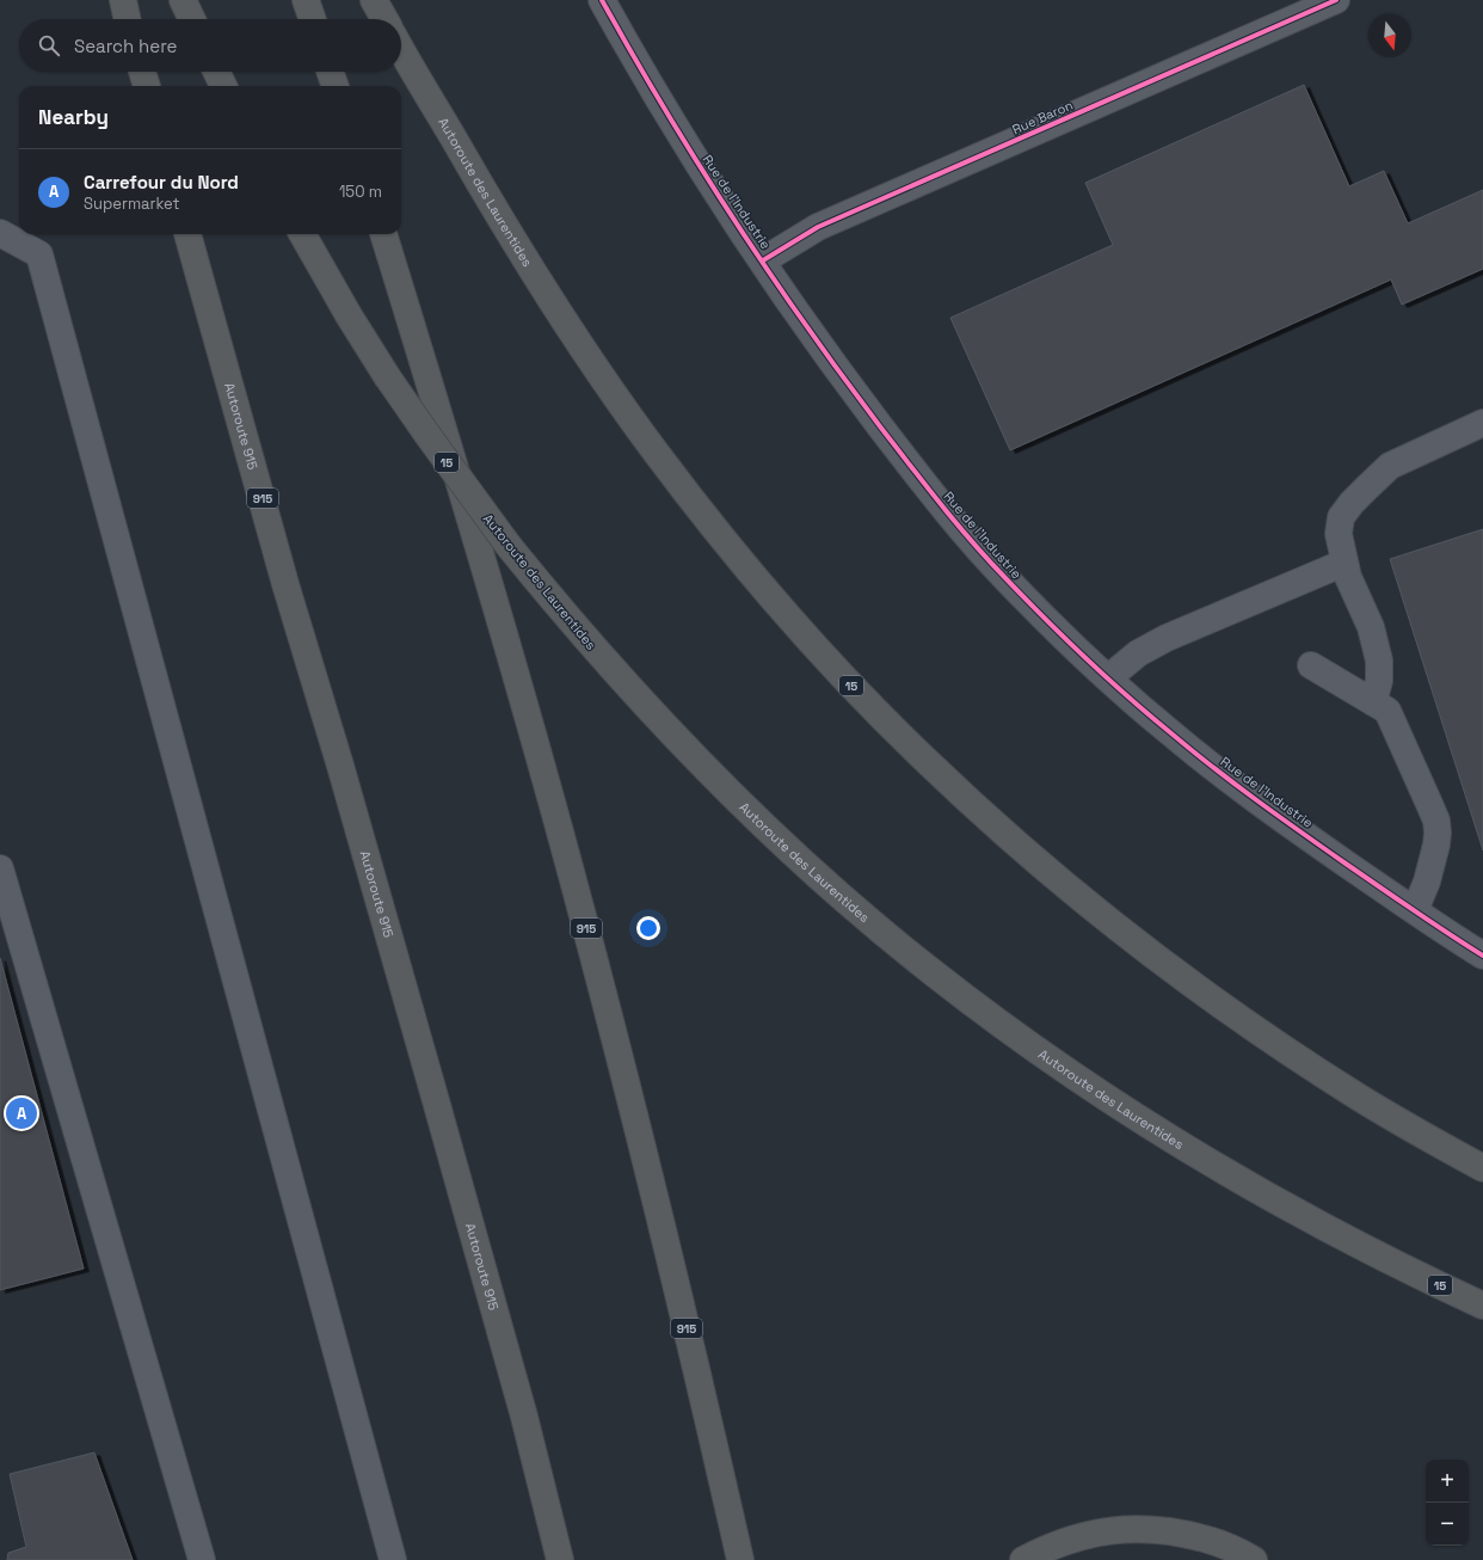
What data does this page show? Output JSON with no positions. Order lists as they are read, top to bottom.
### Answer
{
  "streets": {
    "highway": [
      "Autoroute des Laurentides",
      "Autoroute 915",
      "15",
      "915"
    ],
    "street": ["Rue Baron", "Rue de l'Industrie"]
  },
  "crossings": [
    ["Rue Baron", "Rue de l'Industrie"]
  ],
  "north": "bottom",
  "page": {
    "search": "Search here",
    "heading": "Nearby",
    "list": [
      {
        "mark": "A",
        "name": "Carrefour du Nord",
        "note": "Supermarket",
        "value": "150 m"
      }
    ],
    "pins": "A",
    "map_buttons": ["+", "−"]
  }
}
